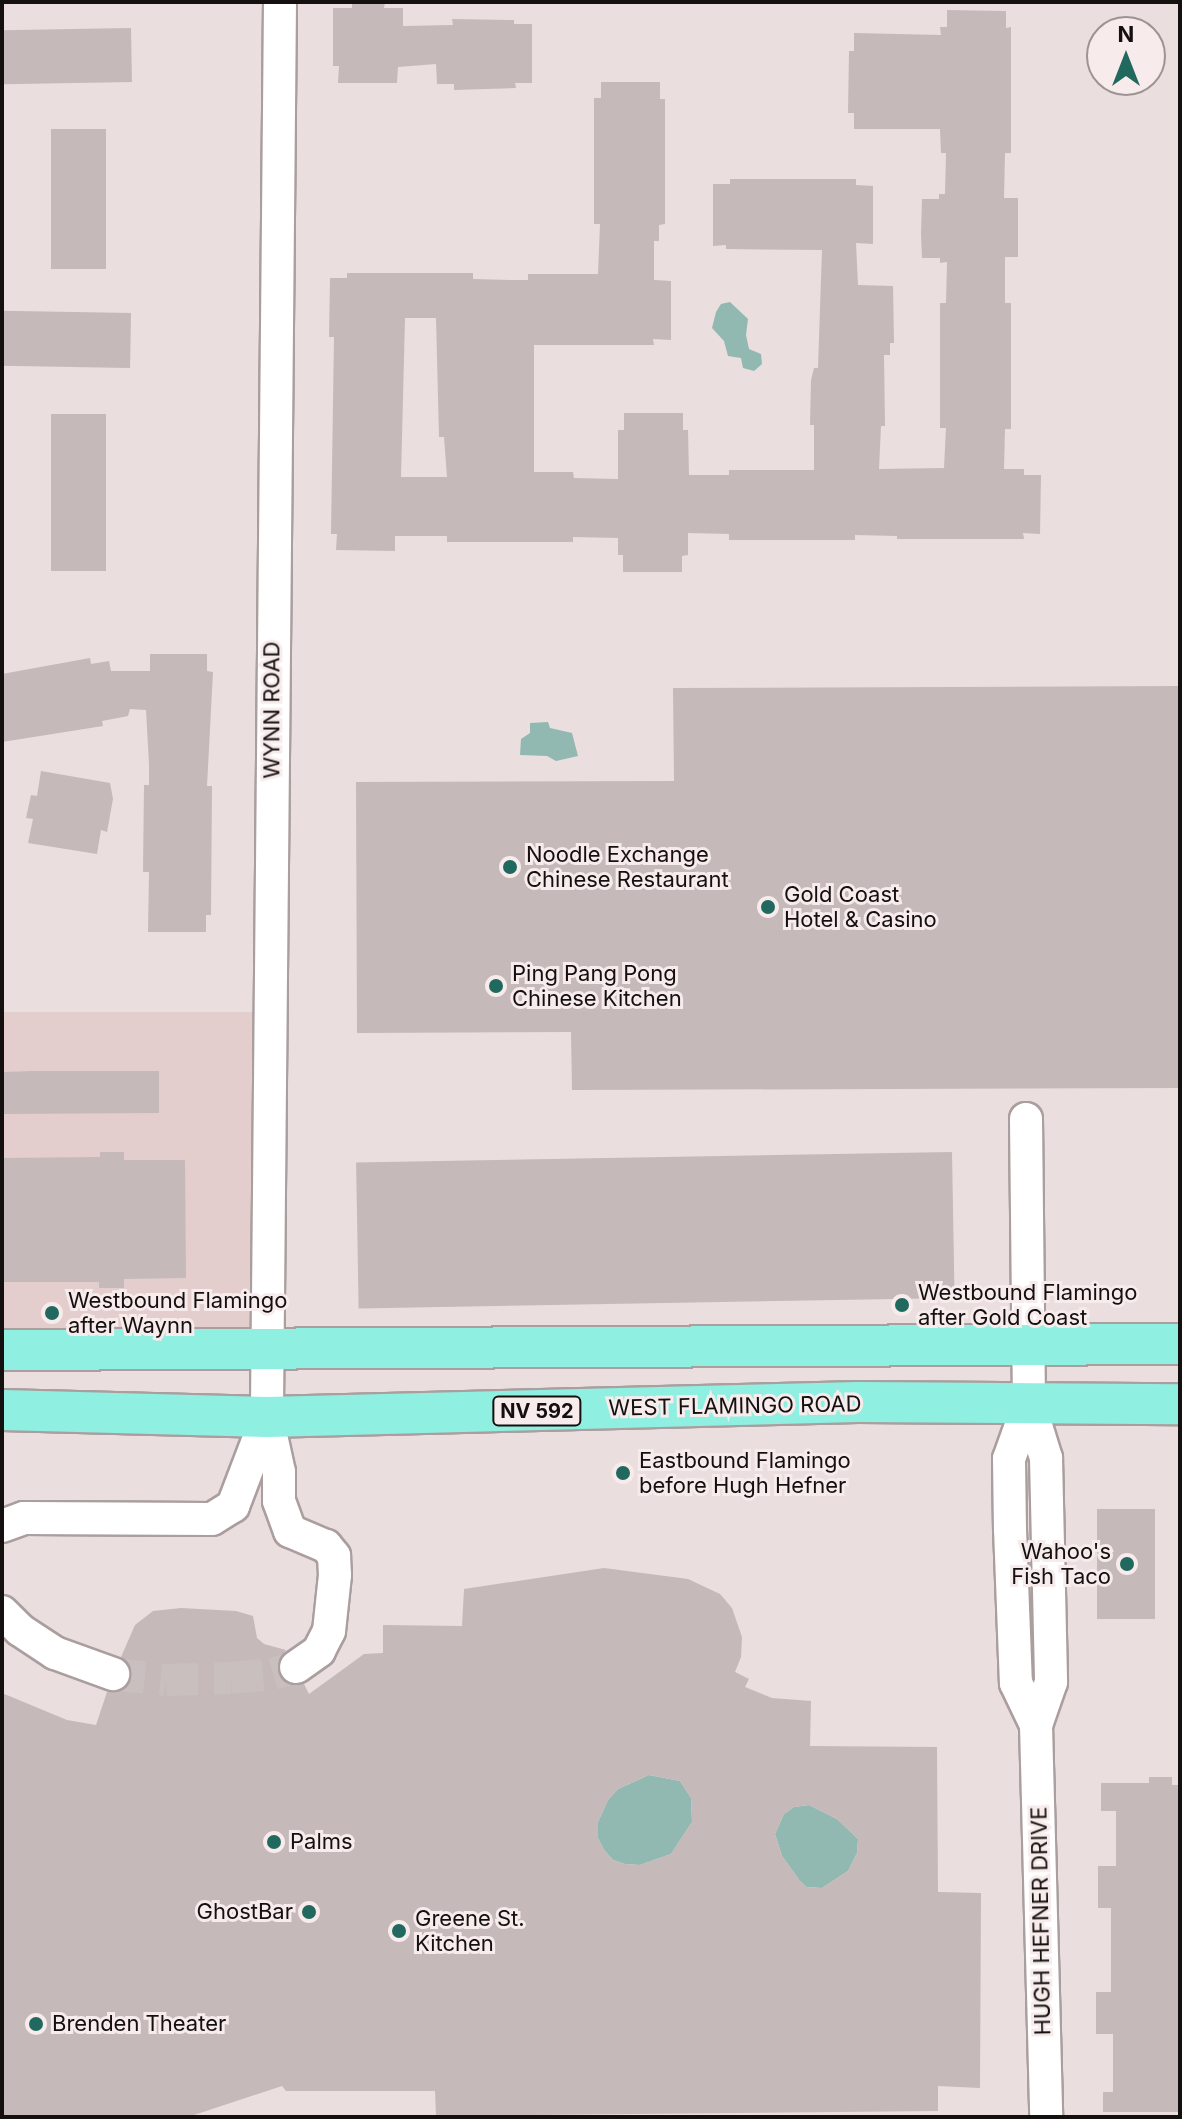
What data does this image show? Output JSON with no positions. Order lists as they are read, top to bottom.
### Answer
{
  "streets": {
    "main road": ["WEST FLAMINGO ROAD", "NV 592"],
    "street": ["WYNN ROAD", "HUGH HEFNER DRIVE"]
  },
  "crossings": [
    ["WYNN ROAD", "WEST FLAMINGO ROAD"],
    ["WEST FLAMINGO ROAD", "HUGH HEFNER DRIVE"]
  ],
  "places": [
    "Noodle Exchange Chinese Restaurant",
    "Gold Coast Hotel & Casino",
    "Ping Pang Pong Chinese Kitchen",
    "Westbound Flamingo after Gold Coast",
    "Westbound Flamingo after Waynn",
    "Eastbound Flamingo before Hugh Hefner",
    "Wahoo's Fish Taco",
    "Palms",
    "GhostBar",
    "Greene St. Kitchen",
    "Brenden Theater"
  ],
  "north": "top"
}
